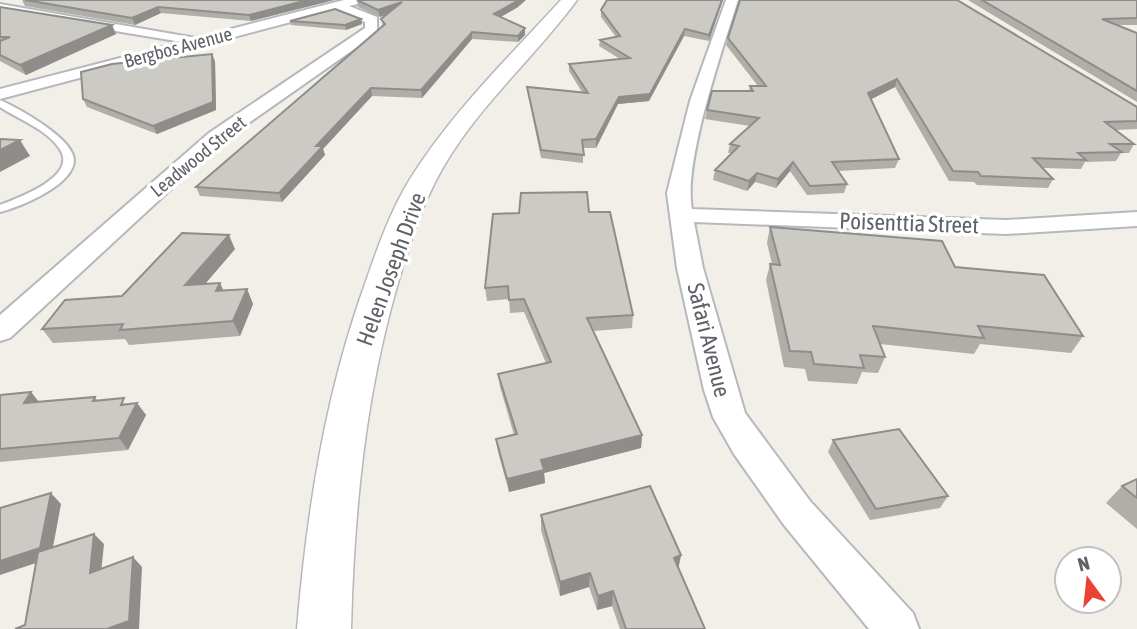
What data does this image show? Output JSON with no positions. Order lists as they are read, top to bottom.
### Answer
{
  "streets": {
    "street": [
      "Bergbos Avenue",
      "Leadwood Street",
      "Poisenttia Street",
      "Helen Joseph Drive",
      "Safari Avenue"
    ]
  },
  "crossings": [
    ["Bergbos Avenue", "Leadwood Street"],
    ["Poisenttia Street", "Safari Avenue"]
  ],
  "north": "top"
}
